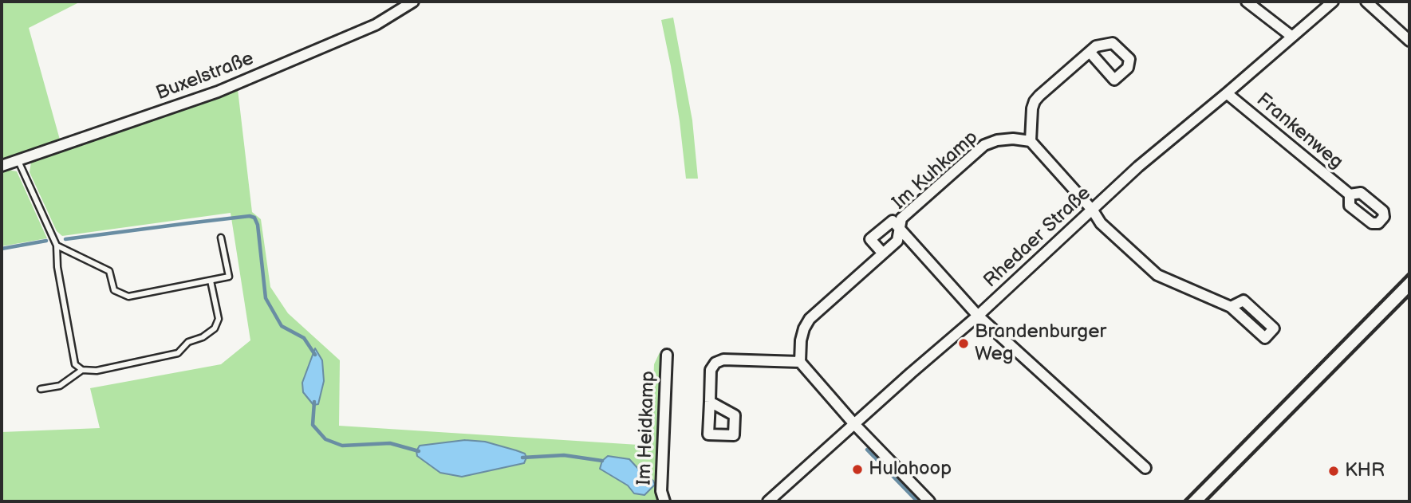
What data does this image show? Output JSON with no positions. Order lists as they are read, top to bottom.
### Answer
{
  "streets": {
    "street": [
      "Buxelstraße",
      "Frankenweg",
      "Im Kuhkamp",
      "Rhedaer Straße",
      "Im Heidkamp"
    ]
  },
  "crossings": [
    ["Frankenweg", "Rhedaer Straße"],
    ["Im Kuhkamp", "Rhedaer Straße"]
  ],
  "places": ["Brandenburger Weg", "Hulahoop", "KHR"]
}
